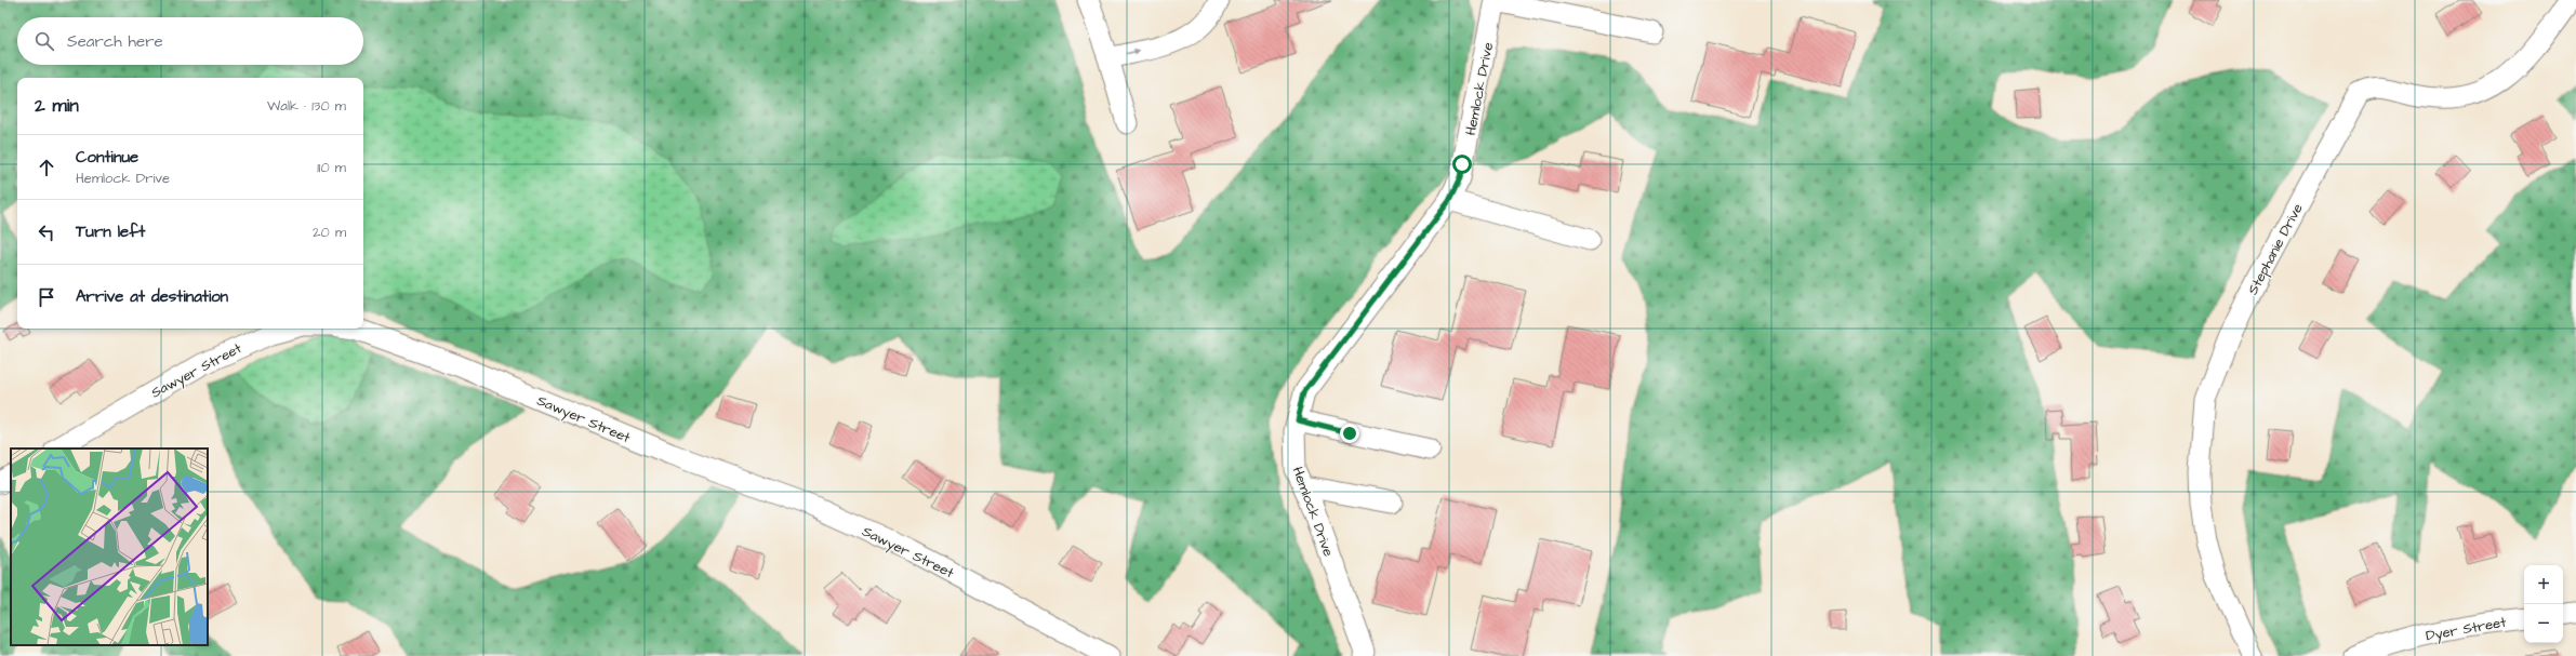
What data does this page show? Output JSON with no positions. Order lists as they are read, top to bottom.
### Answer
{
  "streets": {
    "street": [
      "Hemlock Drive",
      "Stephanie Drive",
      "Sawyer Street",
      "Dyer Street"
    ]
  },
  "page": {
    "search": "Search here",
    "heading": ["2 min", "Walk · 130 m"],
    "list": [
      ["Continue", "Hemlock Drive", "110 m"],
      ["Turn left", "20 m"],
      "Arrive at destination"
    ],
    "map_buttons": ["+", "−"]
  }
}
